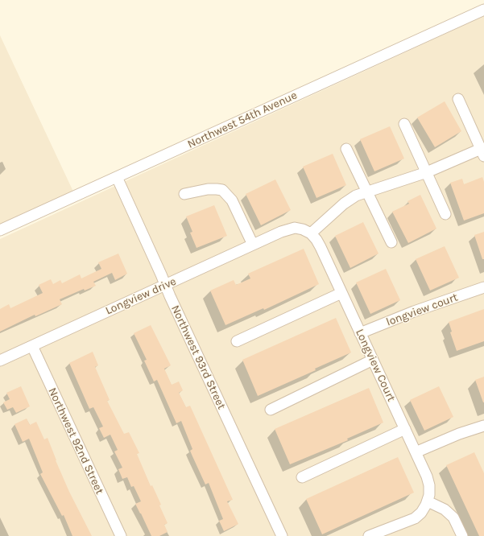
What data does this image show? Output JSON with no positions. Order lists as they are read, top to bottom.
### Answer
{
  "streets": {
    "street": [
      "Northwest 54th Avenue",
      "Longview drive",
      "longview court",
      "Northwest 93rd Street",
      "Longview Court",
      "Northwest 92nd Street"
    ]
  },
  "crossings": [
    ["Northwest 54th Avenue", "Northwest 93rd Street"],
    ["Longview drive", "Northwest 93rd Street"],
    ["Longview drive", "Longview Court"],
    ["Longview drive", "Northwest 92nd Street"],
    ["longview court", "Longview Court"]
  ]
}
